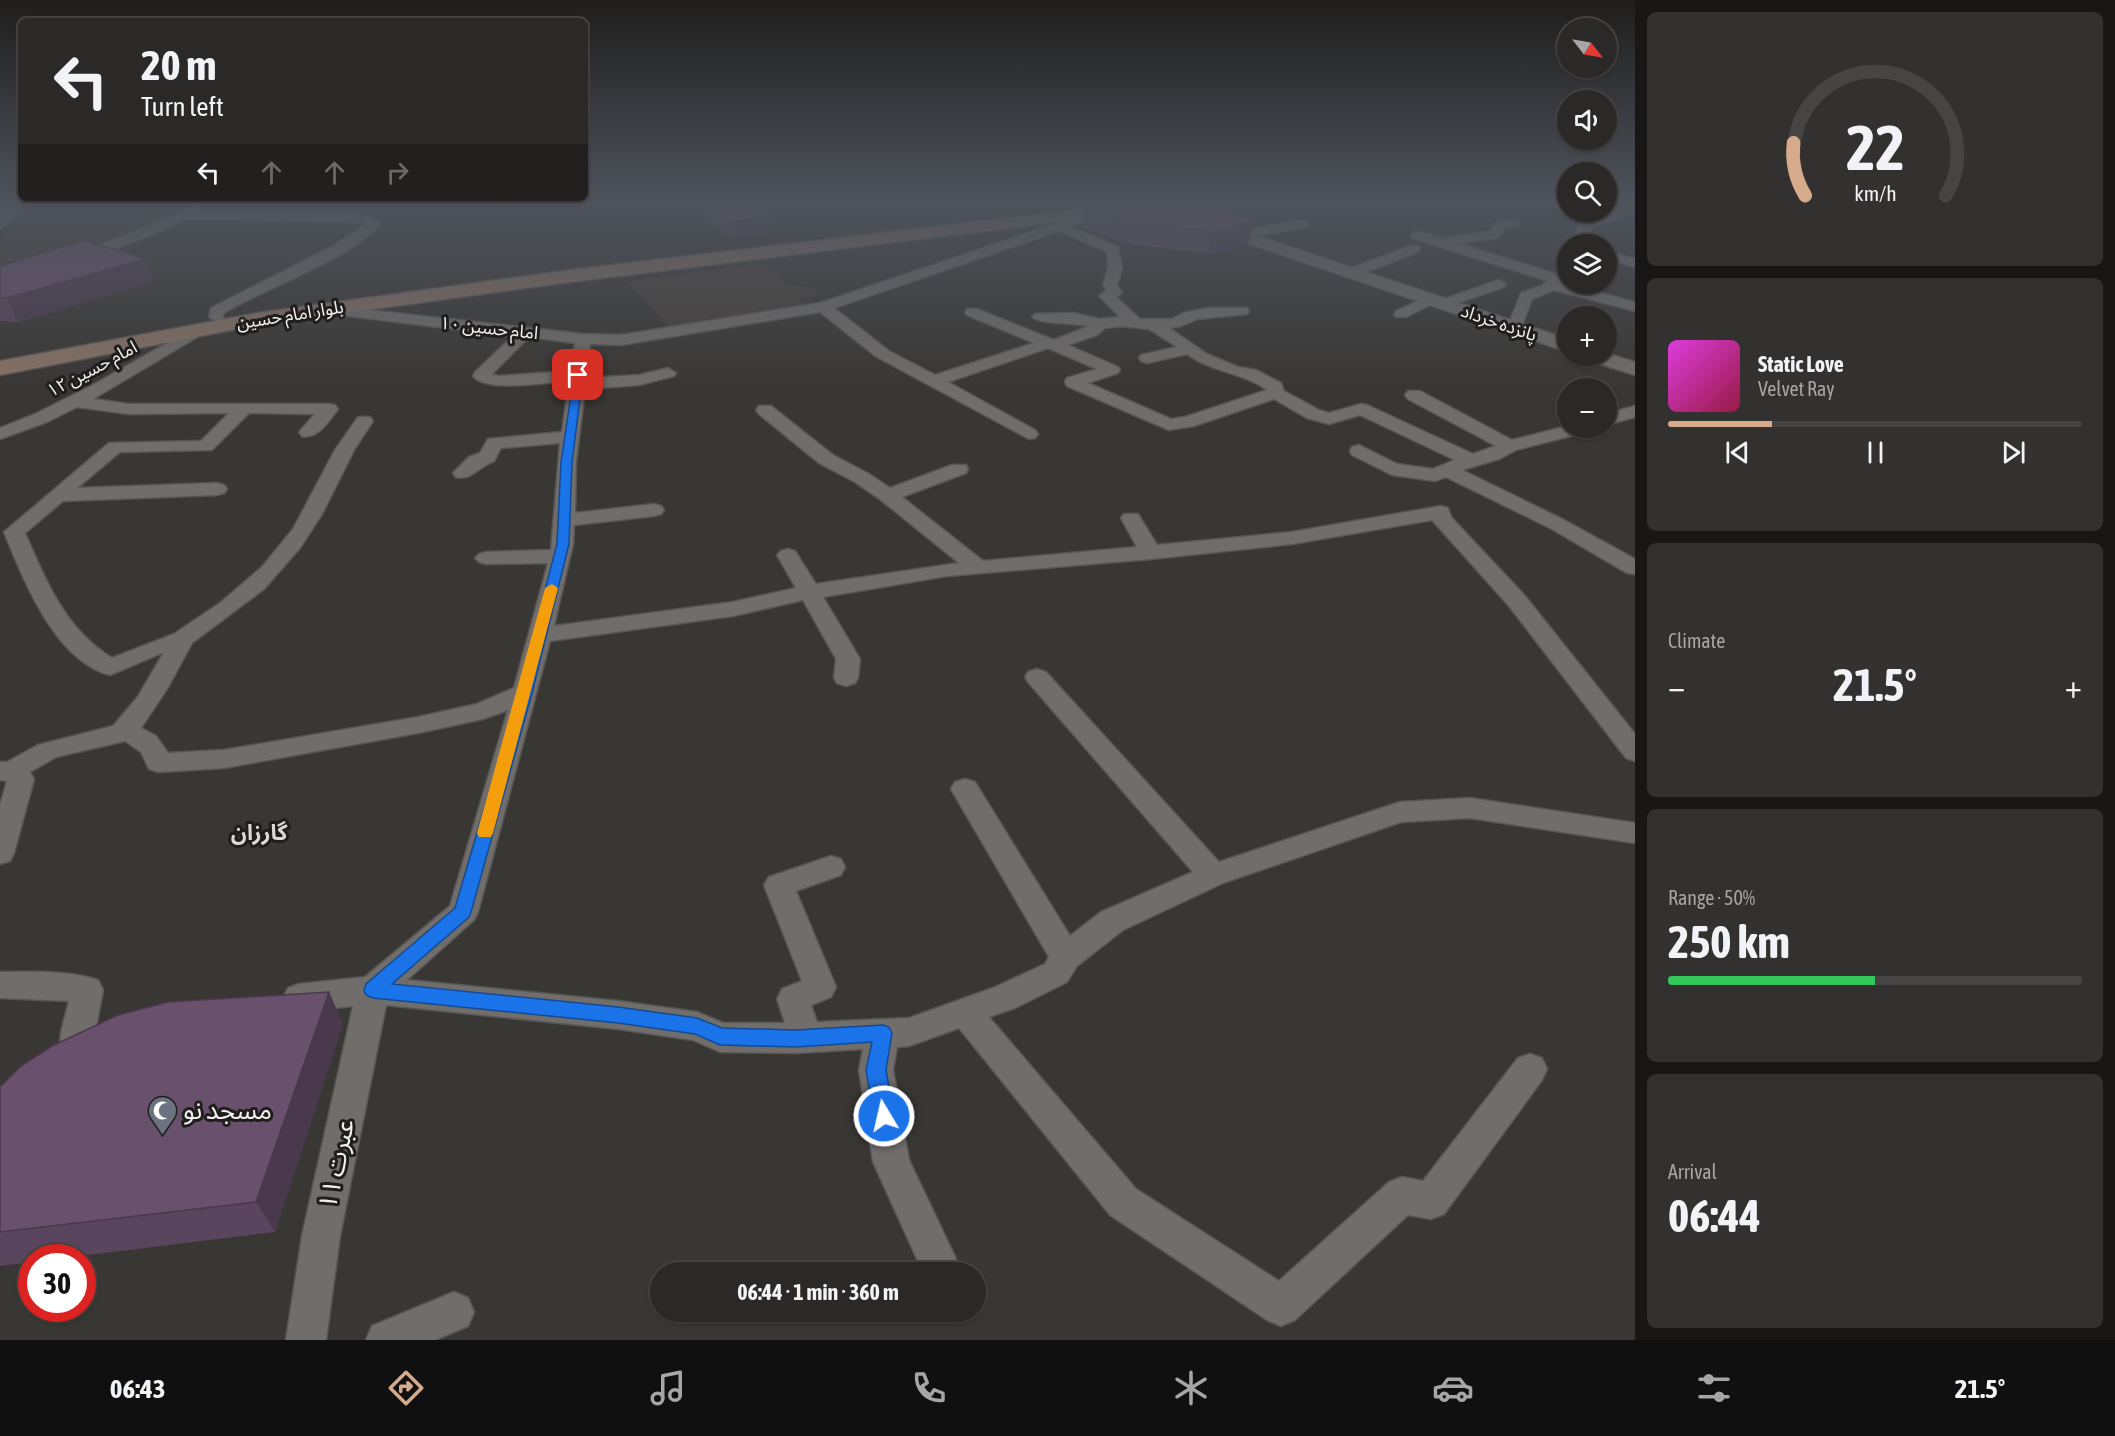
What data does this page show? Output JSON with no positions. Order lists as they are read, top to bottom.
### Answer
{
  "streets": {
    "main road": ["بلوار امام حسین"],
    "street": [
      "پانزده خرداد",
      "امام حسین ۱۰",
      "امام حسین ۱۲",
      "عبرت ۱۱"
    ]
  },
  "crossings": [
    ["بلوار امام حسین", "امام حسین ۱۰"],
    ["بلوار امام حسین", "امام حسین ۱۲"]
  ],
  "districts": ["گارزان"],
  "places": {
    "mosque": ["مسجد نو"]
  },
  "north": "bottom right",
  "page": {
    "map_buttons": ["+", "−"],
    "turn": ["20 m", "Turn left"],
    "song": ["Static Love", "Velvet Ray"],
    "tile": [
      "Climate",
      ["Range · 50%", "250 km"],
      ["Arrival", "06:44"]
    ],
    "heat": ["−", "21.5°", "+"],
    "limit": "30",
    "trip": "06:44 · 1 min · 360 m",
    "tabs": ["06:43", "21.5°"],
    "gauge": ["22", "km/h"]
  }
}
